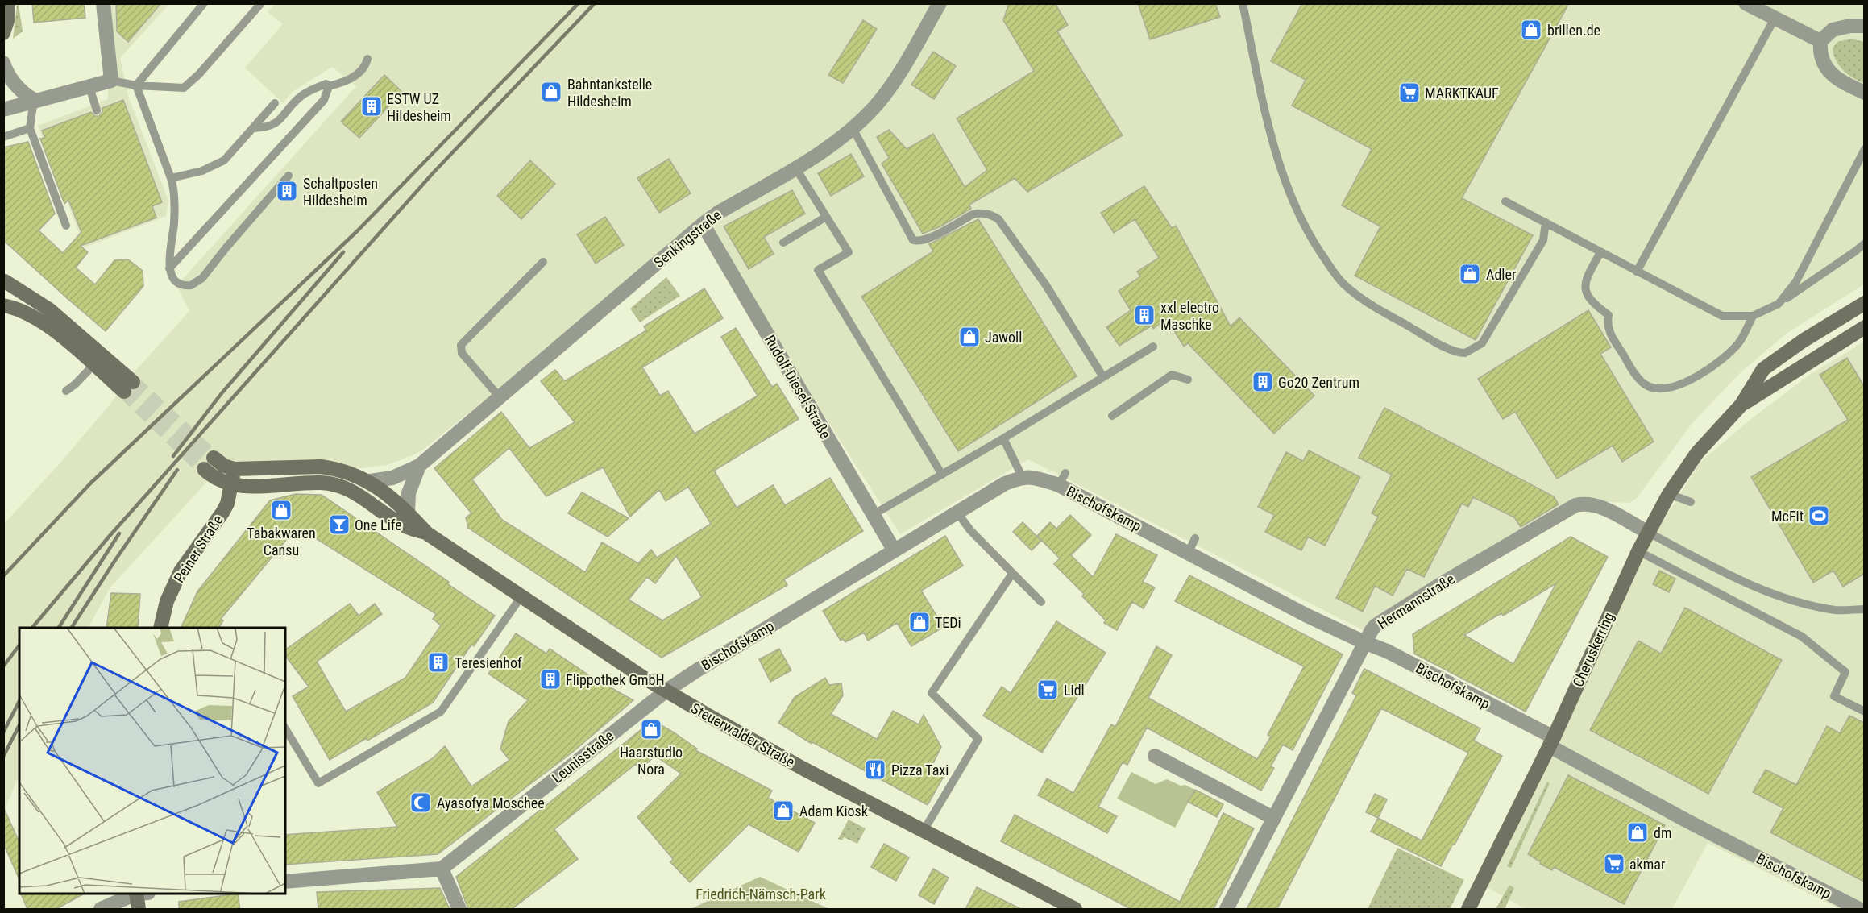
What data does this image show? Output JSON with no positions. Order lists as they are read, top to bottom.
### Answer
{
  "streets": {
    "street": [
      "Senkingstraße",
      "Rudolf-Diesel-Straße",
      "Bischofskamp",
      "Peiner Straße",
      "Hermannstraße",
      "Cheruskerring",
      "Steuerwalder Straße",
      "Leunisstraße"
    ]
  },
  "crossings": [
    ["Senkingstraße", "Rudolf-Diesel-Straße"],
    ["Senkingstraße", "Steuerwalder Straße"],
    ["Rudolf-Diesel-Straße", "Bischofskamp"],
    ["Bischofskamp", "Hermannstraße"],
    ["Bischofskamp", "Cheruskerring"],
    ["Bischofskamp", "Steuerwalder Straße"],
    ["Bischofskamp", "Leunisstraße"],
    ["Peiner Straße", "Steuerwalder Straße"],
    ["Hermannstraße", "Cheruskerring"],
    ["Steuerwalder Straße", "Leunisstraße"]
  ],
  "parks": ["Friedrich-Nämsch-Park"],
  "places": {
    "shop": [
      "brillen.de",
      "Bahntankstelle Hildesheim",
      "Adler",
      "Jawoll",
      "Tabakwaren Cansu",
      "TEDi",
      "Haarstudio Nora",
      "Adam Kiosk",
      "dm"
    ],
    "supermarket": ["MARKTKAUF", "Lidl", "akmar"],
    "building": [
      "ESTW UZ Hildesheim",
      "Schaltposten Hildesheim",
      "xxl electro Maschke",
      "Go20 Zentrum",
      "Teresienhof",
      "Flippothek GmbH"
    ],
    "sports": ["McFit"],
    "bar": ["One Life"],
    "restaurant": ["Pizza Taxi"],
    "mosque": ["Ayasofya Moschee"]
  }
}
